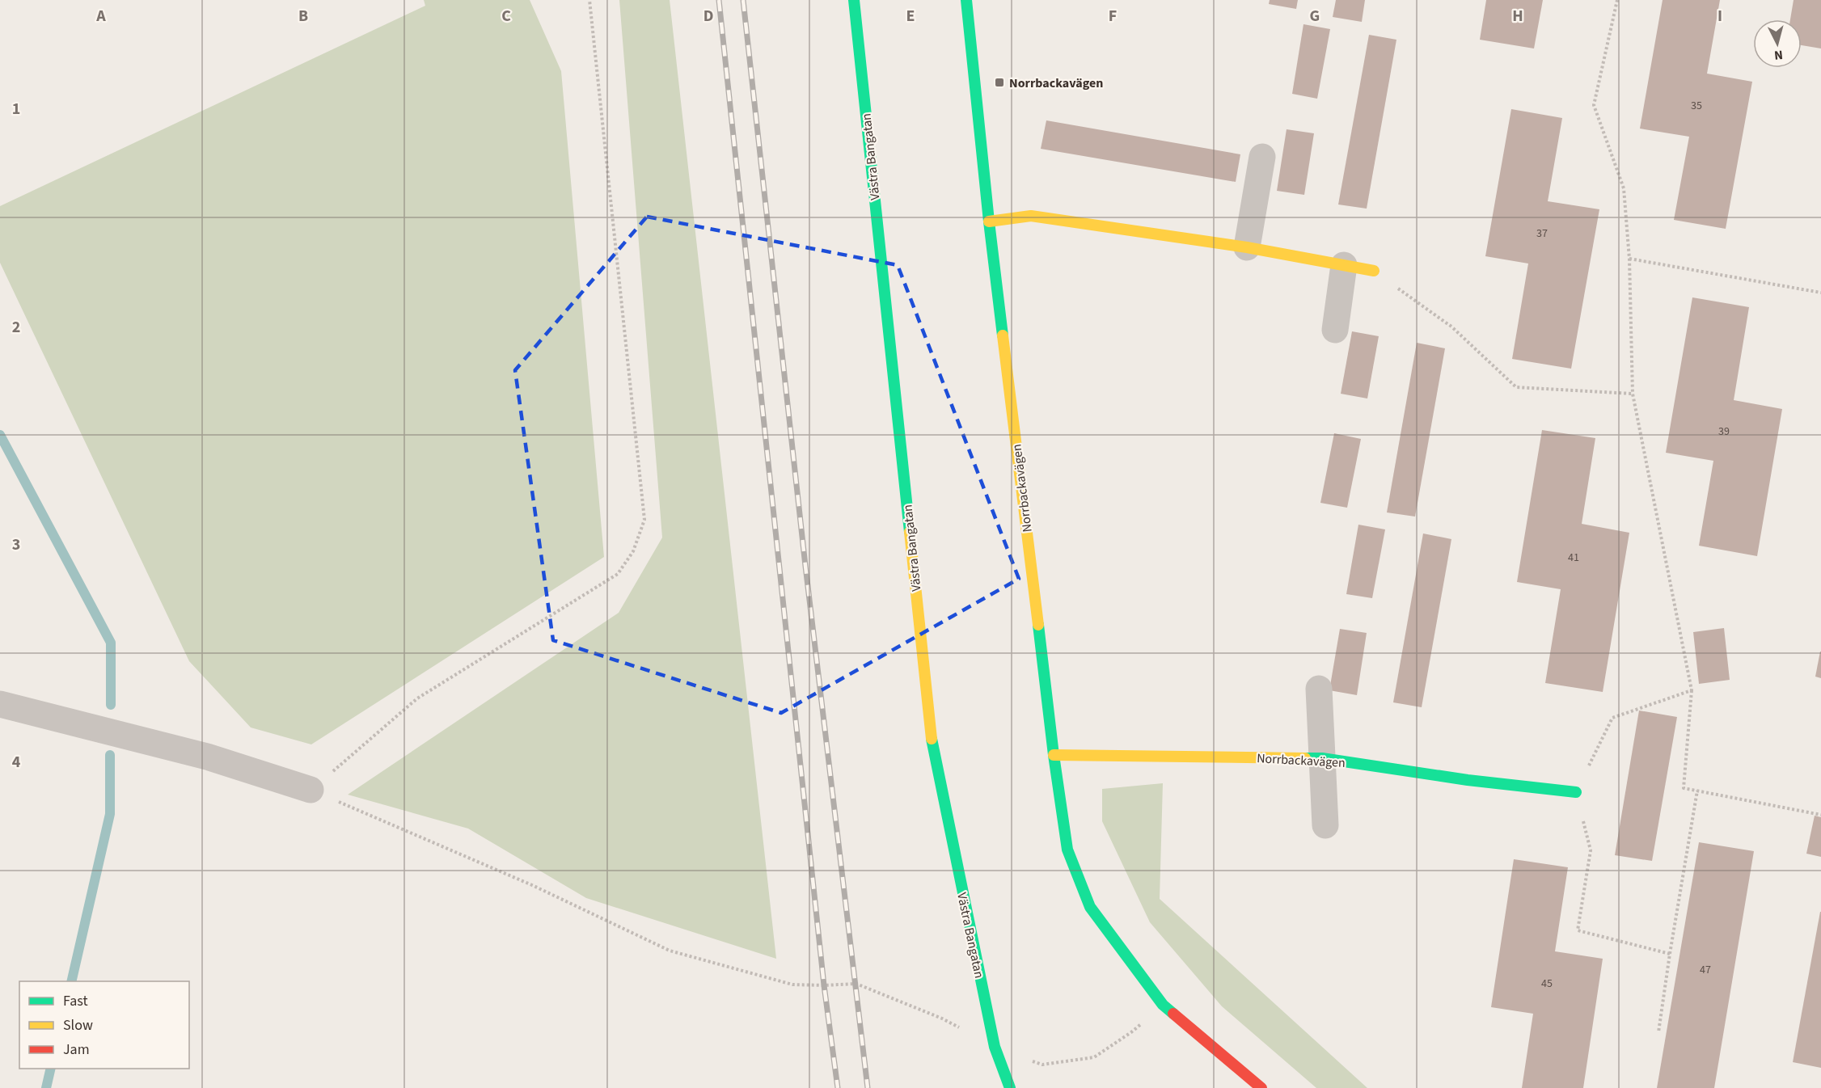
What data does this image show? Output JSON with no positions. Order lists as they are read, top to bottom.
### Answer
{
  "streets": {
    "street": ["Västra Bangatan", "Norrbackavägen"]
  },
  "places": {
    "transit": ["Norrbackavägen"]
  },
  "house_numbers": [
    "35",
    "37",
    "39",
    "41",
    "47",
    "45"
  ],
  "legend": ["Fast", "Slow", "Jam"],
  "north": "bottom",
  "grid": {
    "columns": [
      "A",
      "B",
      "C",
      "D",
      "E",
      "F",
      "G",
      "H",
      "I"
    ],
    "rows": [
      "1",
      "2",
      "3",
      "4"
    ]
  }
}
